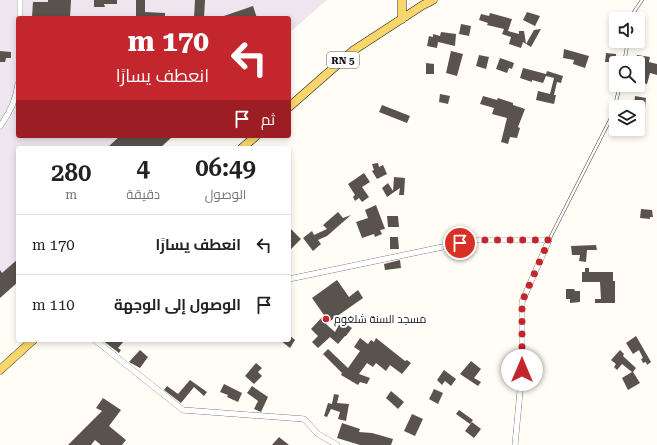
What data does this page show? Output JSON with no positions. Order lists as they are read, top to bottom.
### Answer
{
  "streets": {
    "main road": ["RN 5"]
  },
  "places": ["مسجد السنة شلغوم"],
  "page": {
    "turn": ["170 m", "انعطف يسارًا"],
    "then": "ثم",
    "eta": [
      "06:49",
      "الوصول",
      "4",
      "دقيقة",
      "280",
      "m"
    ],
    "list": [
      {
        "name": "انعطف يسارًا",
        "value": "170 m"
      },
      {
        "name": "الوصول إلى الوجهة",
        "value": "110 m"
      }
    ]
  }
}
